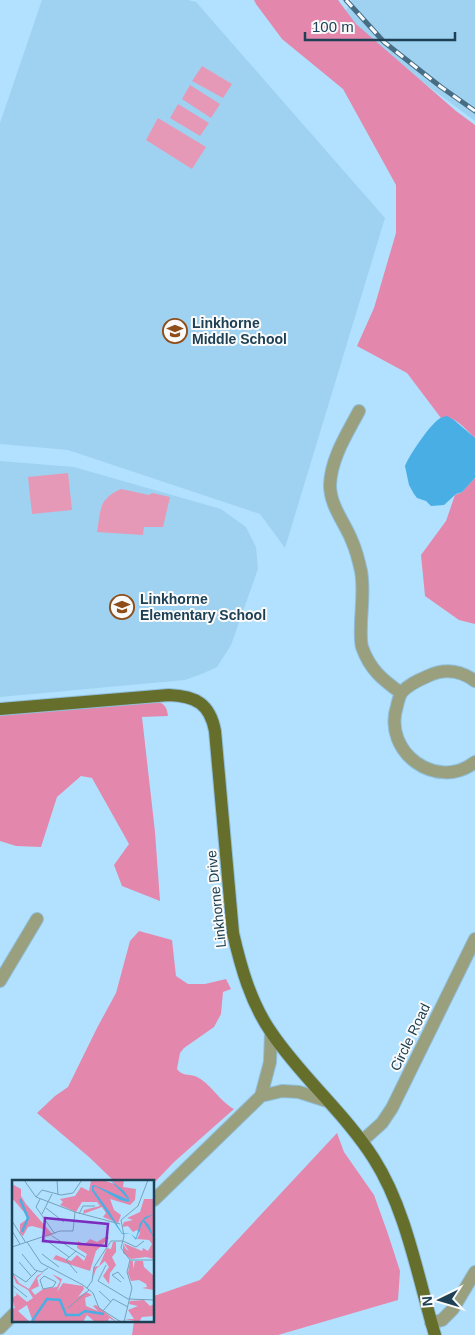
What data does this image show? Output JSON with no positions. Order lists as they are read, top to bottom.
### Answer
{
  "streets": {
    "main road": ["Linkhorne Drive"],
    "street": ["Circle Road"]
  },
  "crossings": [
    ["Linkhorne Drive", "Circle Road"]
  ],
  "places": {
    "school or university": ["Linkhorne Middle School", "Linkhorne Elementary School"]
  },
  "scale_bar": "100 m",
  "north": "left"
}
